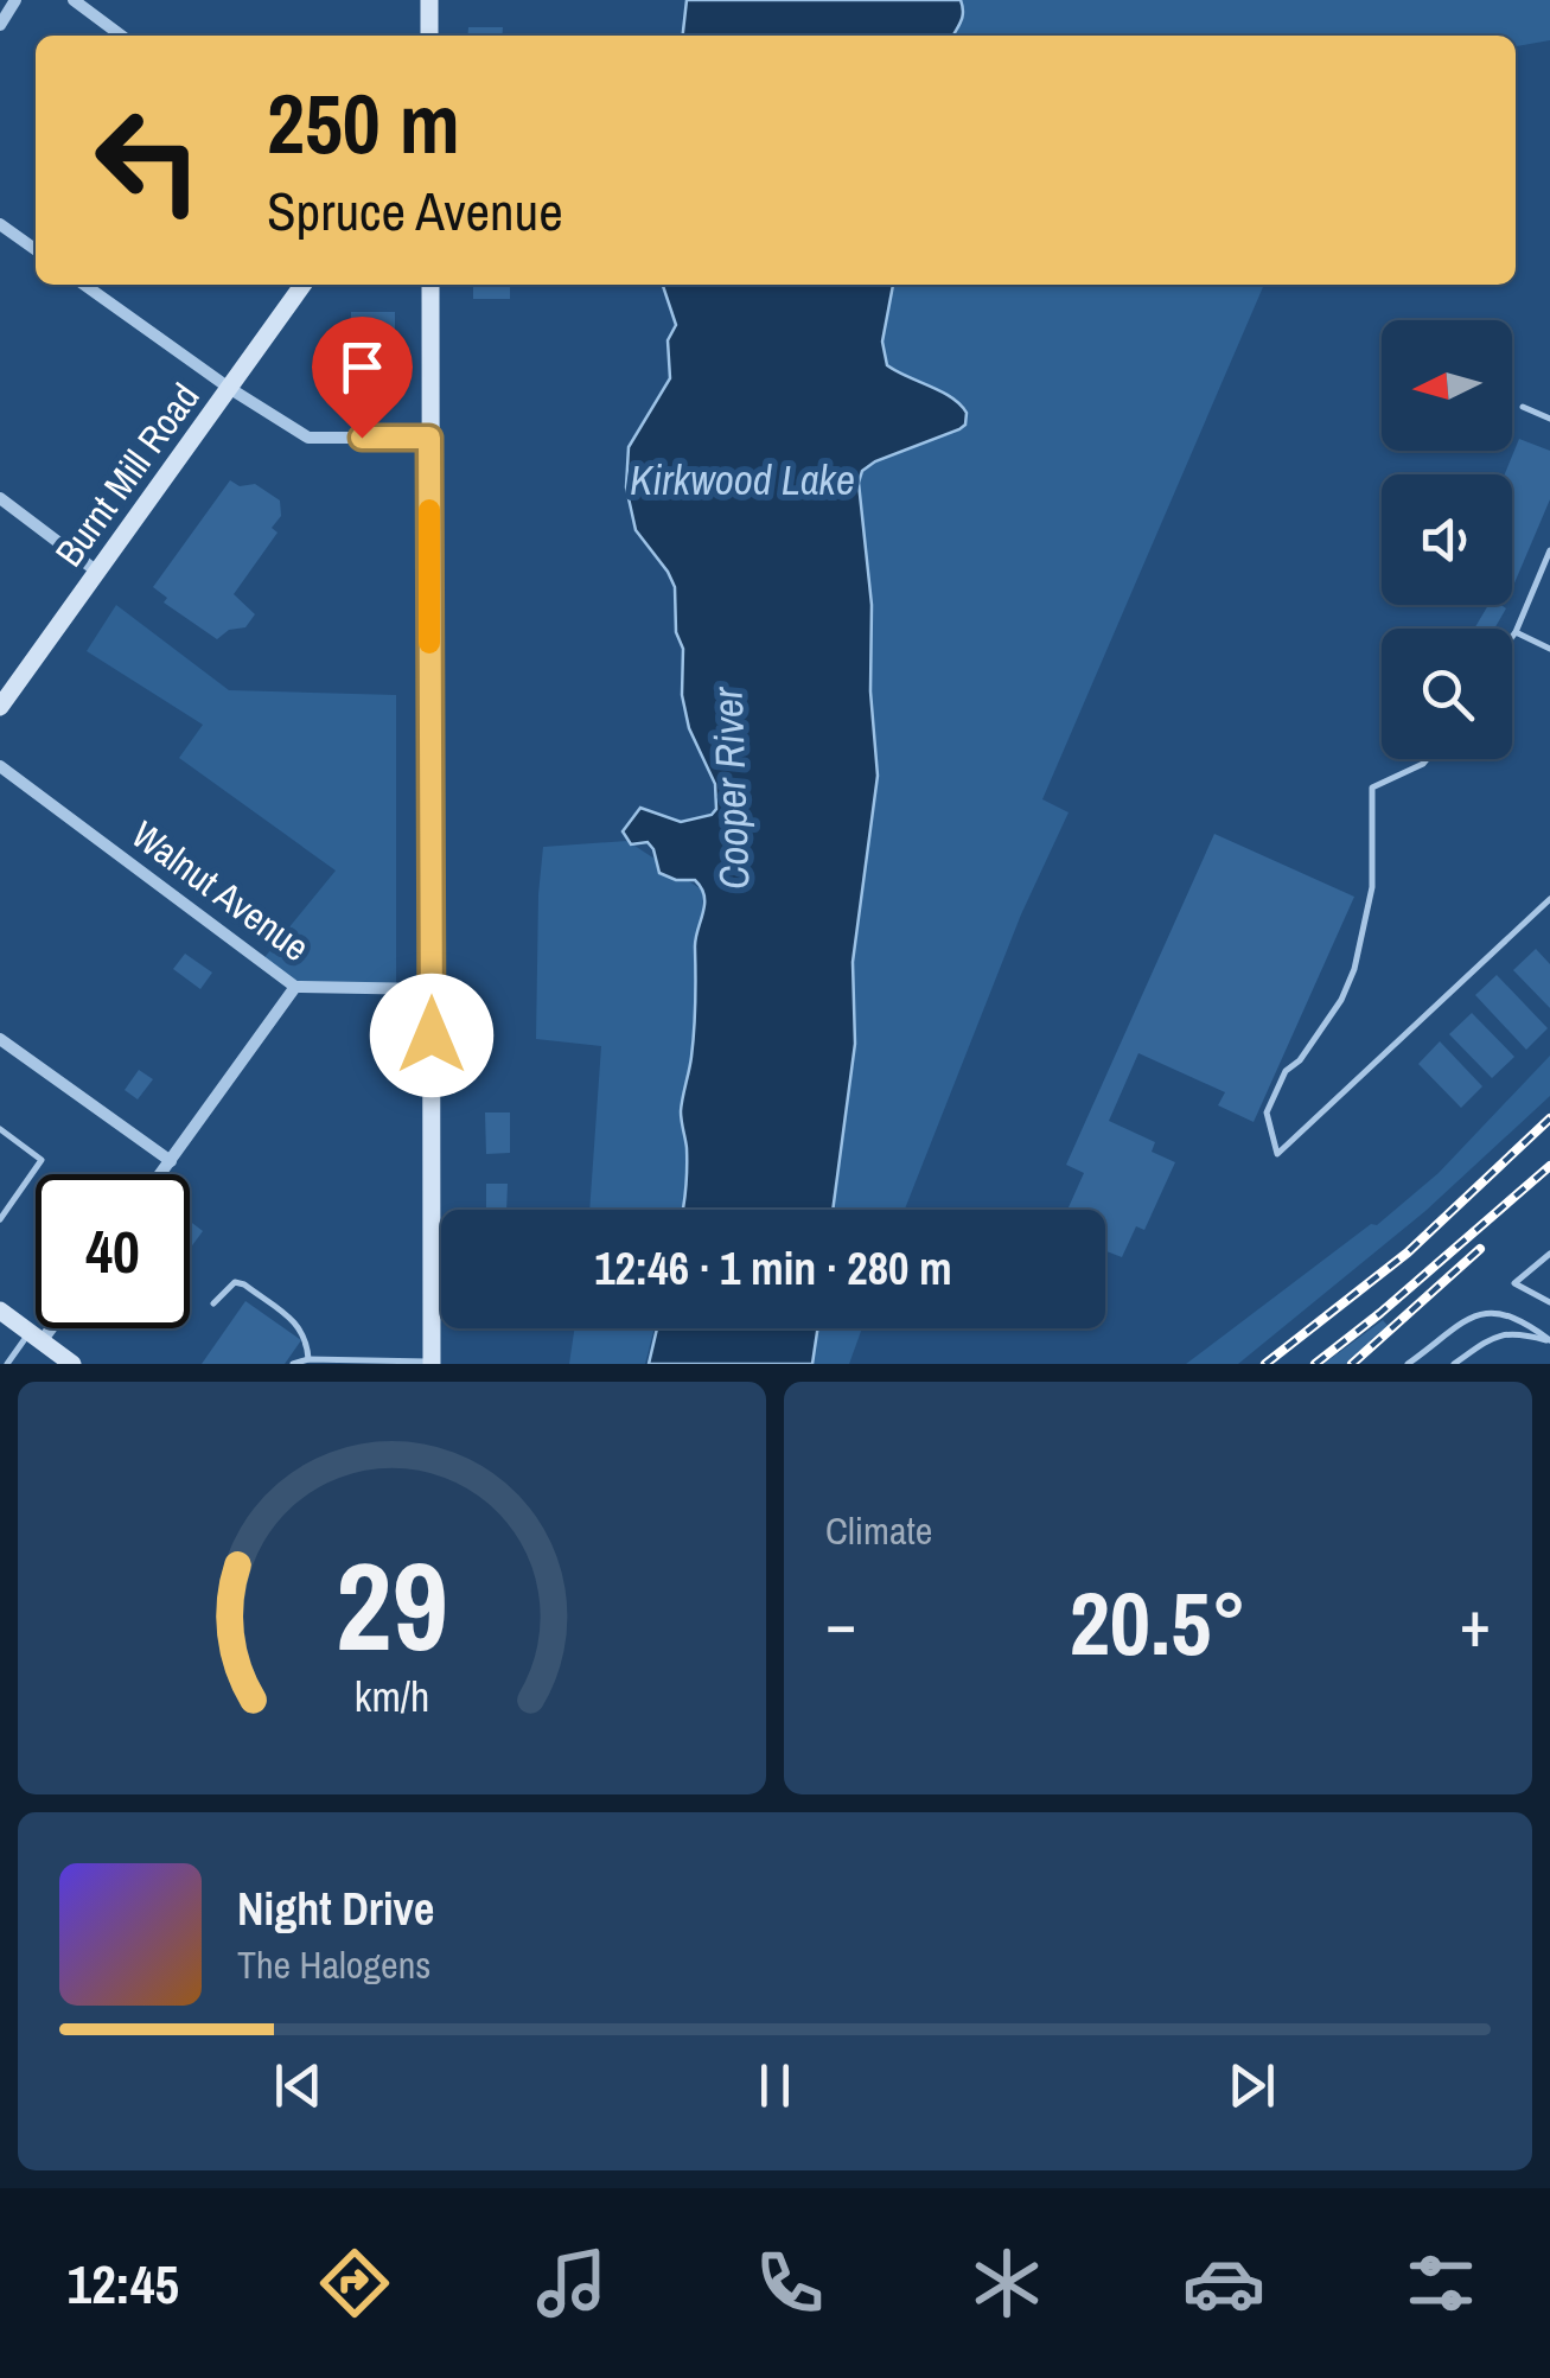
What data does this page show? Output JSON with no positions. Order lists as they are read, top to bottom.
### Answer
{
  "streets": {
    "street": ["Burnt Mill Road", "Walnut Avenue"]
  },
  "water": ["Kirkwood Lake", "Cooper River"],
  "north": "left",
  "page": {
    "turn": ["250 m", "Spruce Avenue"],
    "limit": "40",
    "trip": "12:46 · 1 min · 280 m",
    "tile": "Climate",
    "heat": ["−", "20.5°", "+"],
    "song": ["Night Drive", "The Halogens"],
    "tabs": "12:45",
    "gauge": ["29", "km/h"]
  }
}
